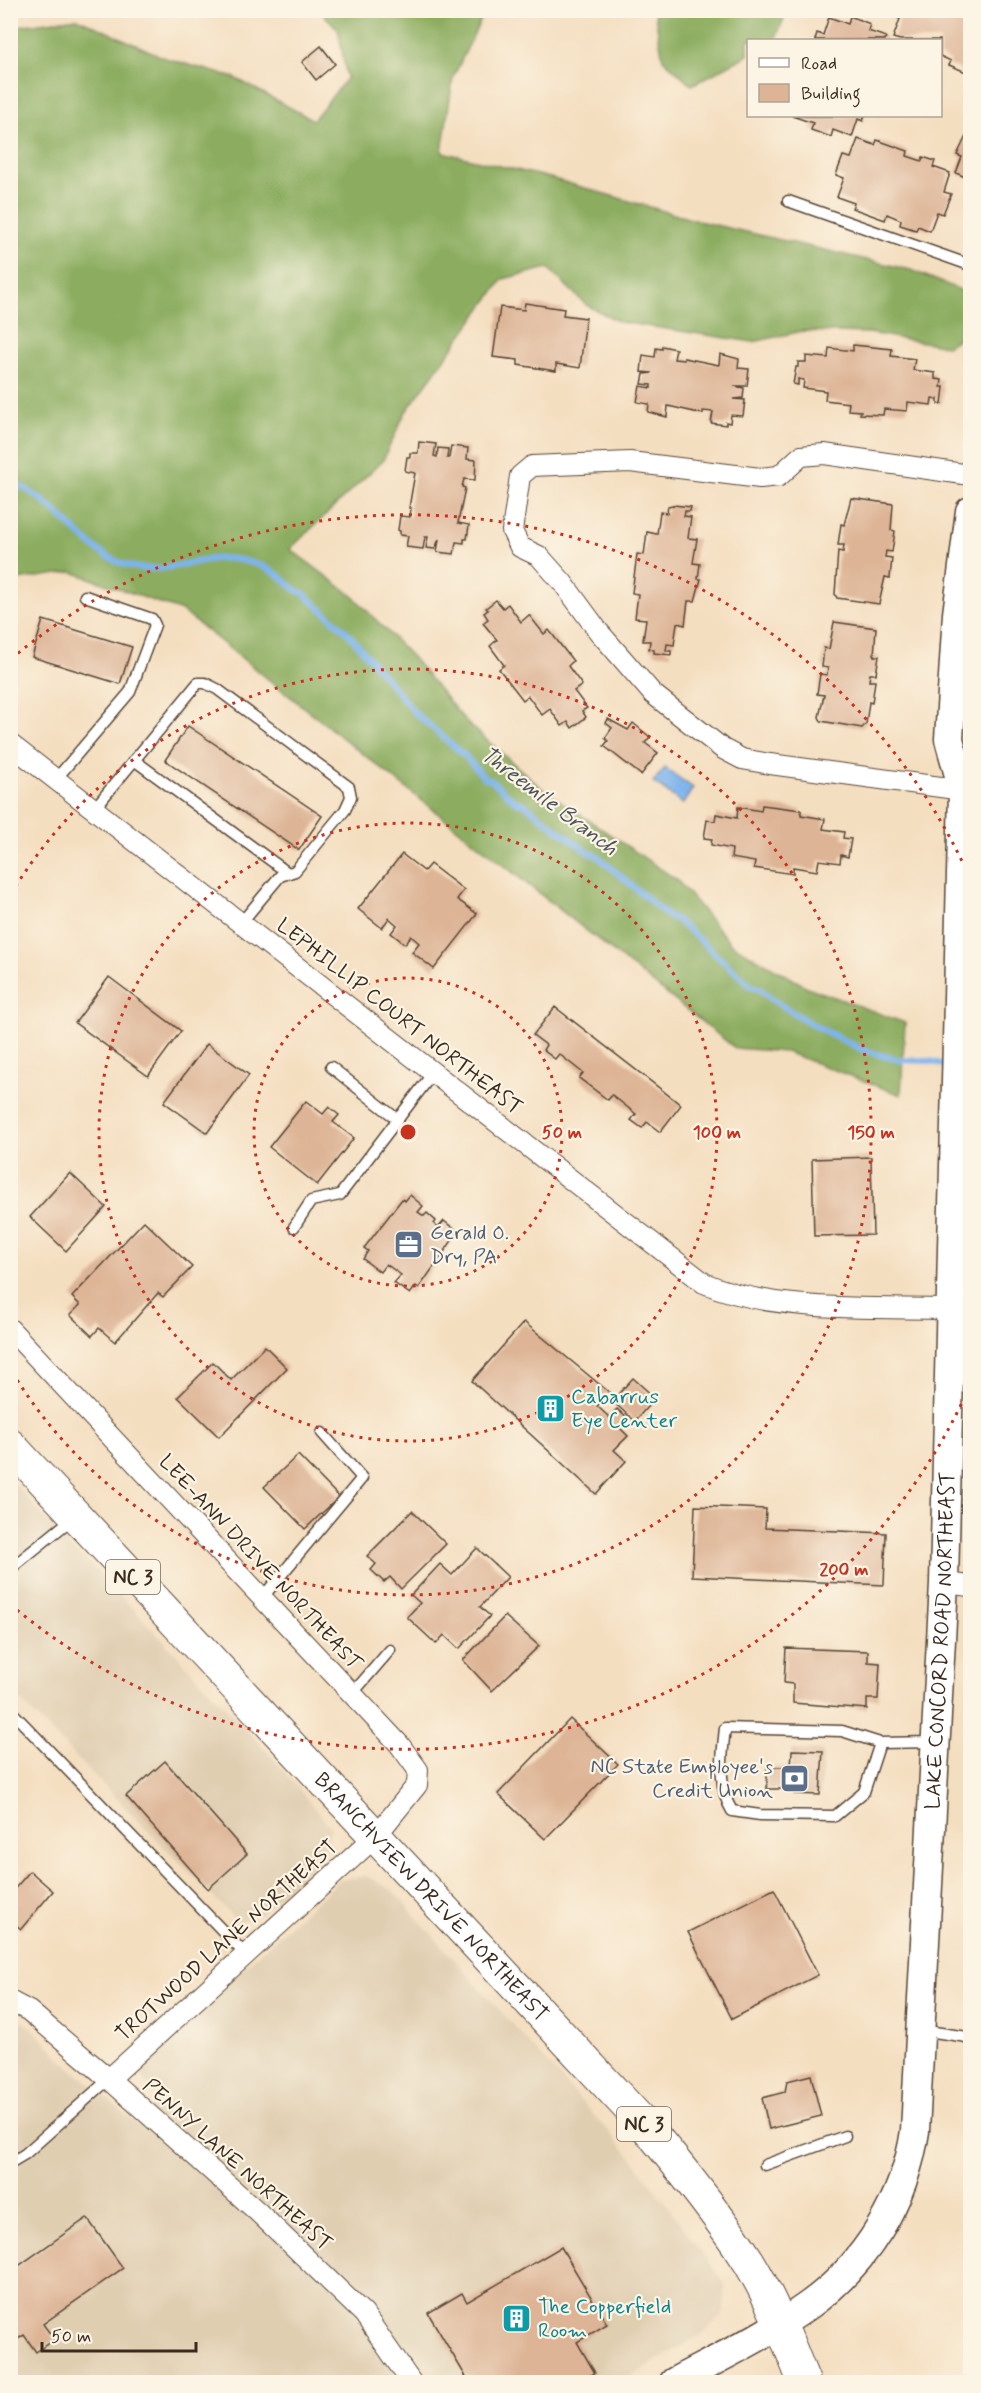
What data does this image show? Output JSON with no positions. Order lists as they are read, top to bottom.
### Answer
{
  "streets": {
    "main road": ["NC 3", "LAKE CONCORD ROAD NORTHEAST", "BRANCHVIEW DRIVE NORTHEAST"],
    "street": [
      "LEPHILLIP COURT NORTHEAST",
      "LEE-ANN DRIVE NORTHEAST",
      "TROTWOOD LANE NORTHEAST",
      "PENNY LANE NORTHEAST"
    ]
  },
  "crossings": [
    ["LEPHILLIP COURT NORTHEAST", "LAKE CONCORD ROAD NORTHEAST"],
    ["LEE-ANN DRIVE NORTHEAST", "BRANCHVIEW DRIVE NORTHEAST"],
    ["LEE-ANN DRIVE NORTHEAST", "TROTWOOD LANE NORTHEAST"],
    ["LAKE CONCORD ROAD NORTHEAST", "BRANCHVIEW DRIVE NORTHEAST"],
    ["BRANCHVIEW DRIVE NORTHEAST", "TROTWOOD LANE NORTHEAST"],
    ["TROTWOOD LANE NORTHEAST", "PENNY LANE NORTHEAST"]
  ],
  "water": ["Threemile Branch"],
  "places": {
    "office": ["Gerald O. Dry, PA"],
    "building": ["Cabarrus Eye Center", "The Copperfield Room"],
    "bank": ["NC State Employee's Credit Union"]
  },
  "legend": ["Road", "Building"],
  "scale_bar": "50 m",
  "rings": [
    "50 m",
    "100 m",
    "150 m",
    "200 m"
  ]
}
